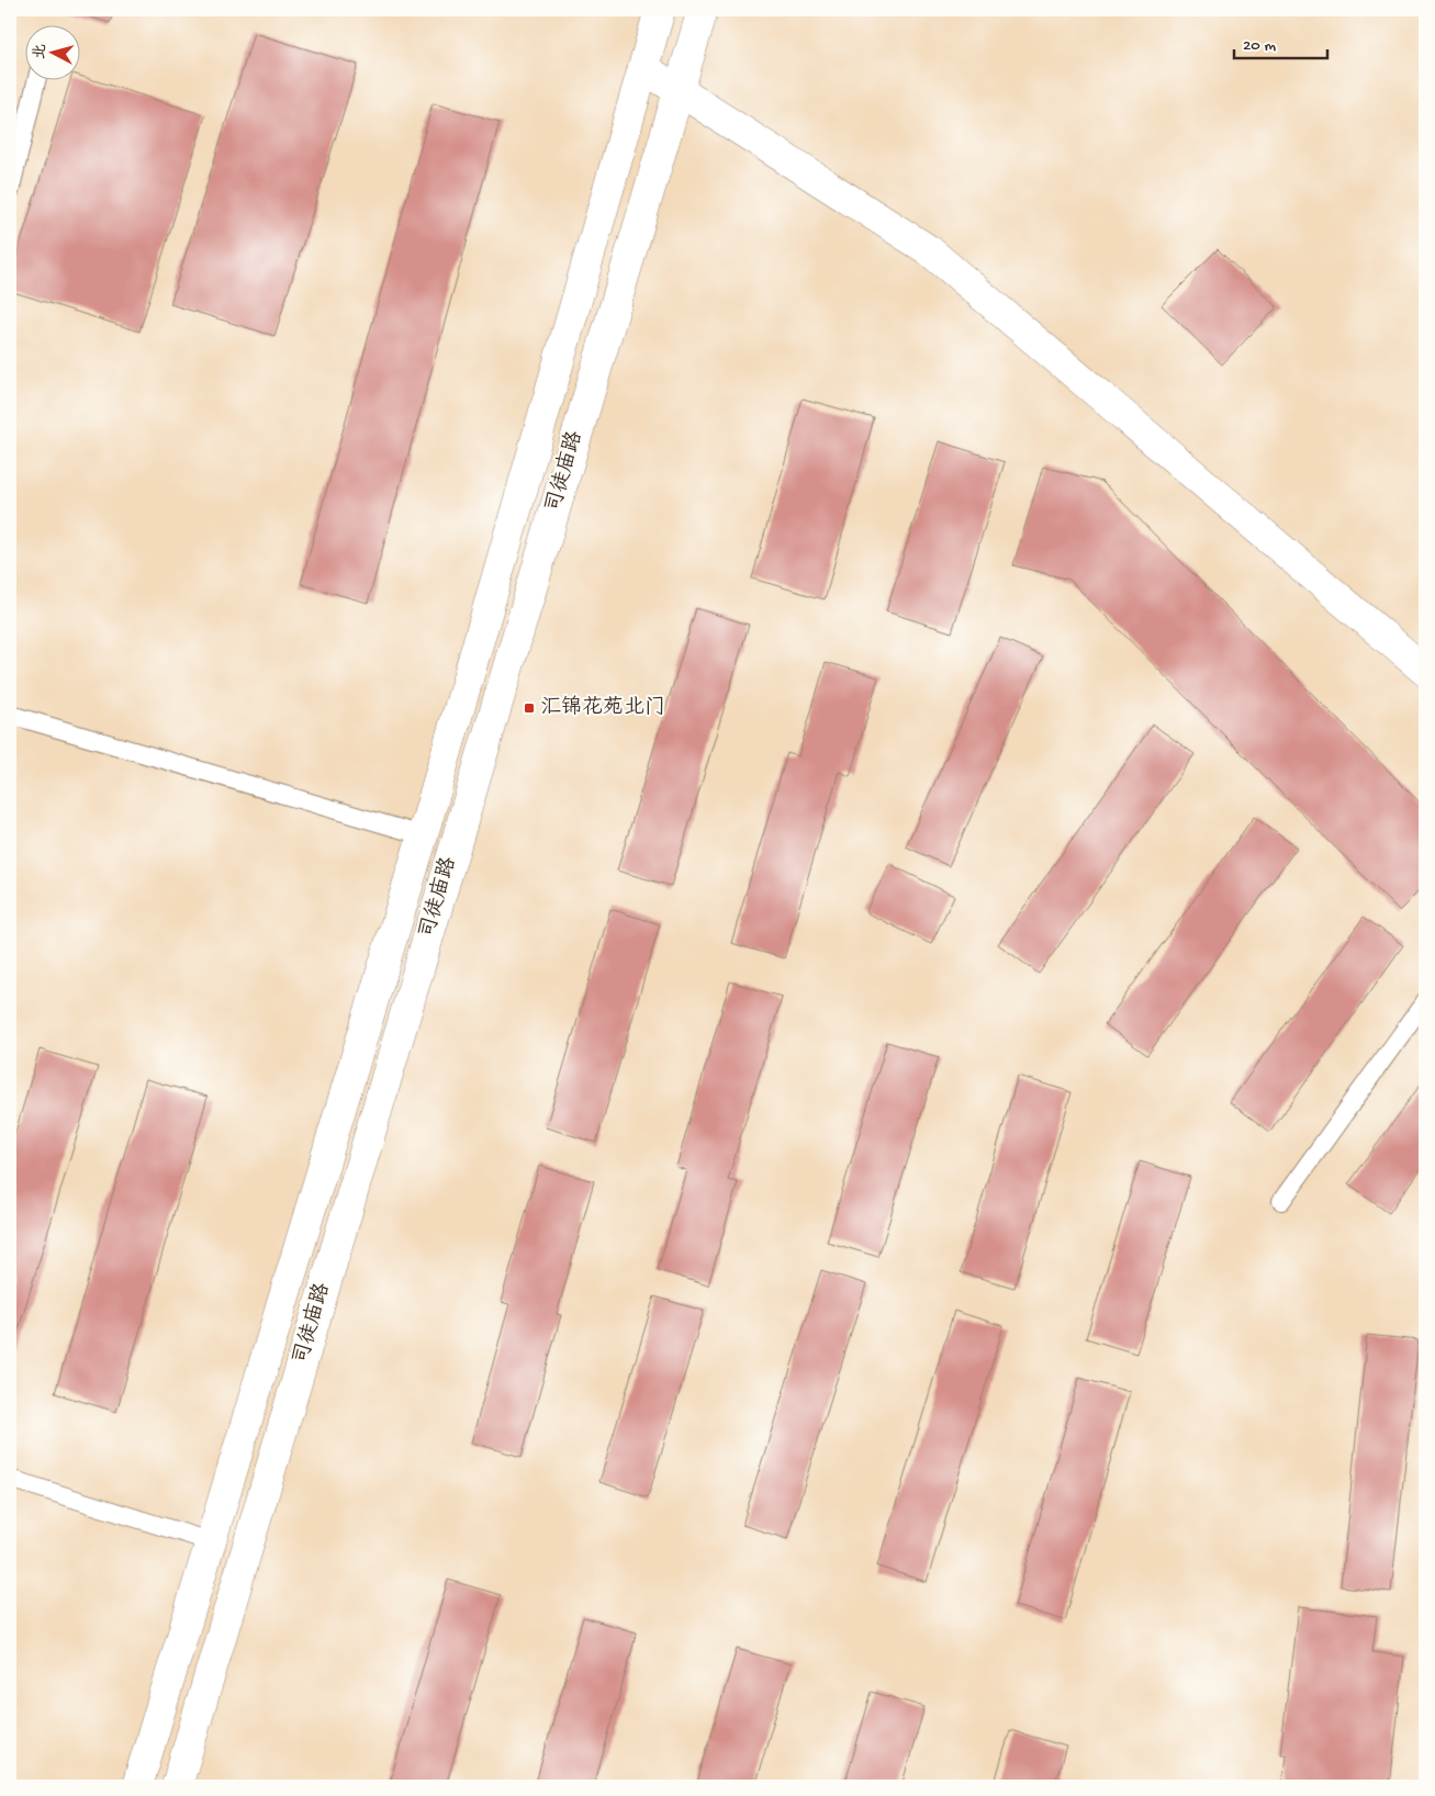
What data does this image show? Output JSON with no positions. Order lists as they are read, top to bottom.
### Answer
{
  "streets": {
    "main road": ["司徒庙路"]
  },
  "places": {
    "transit": ["汇锦花苑北门"]
  },
  "scale_bar": "20 m",
  "north": "left"
}
